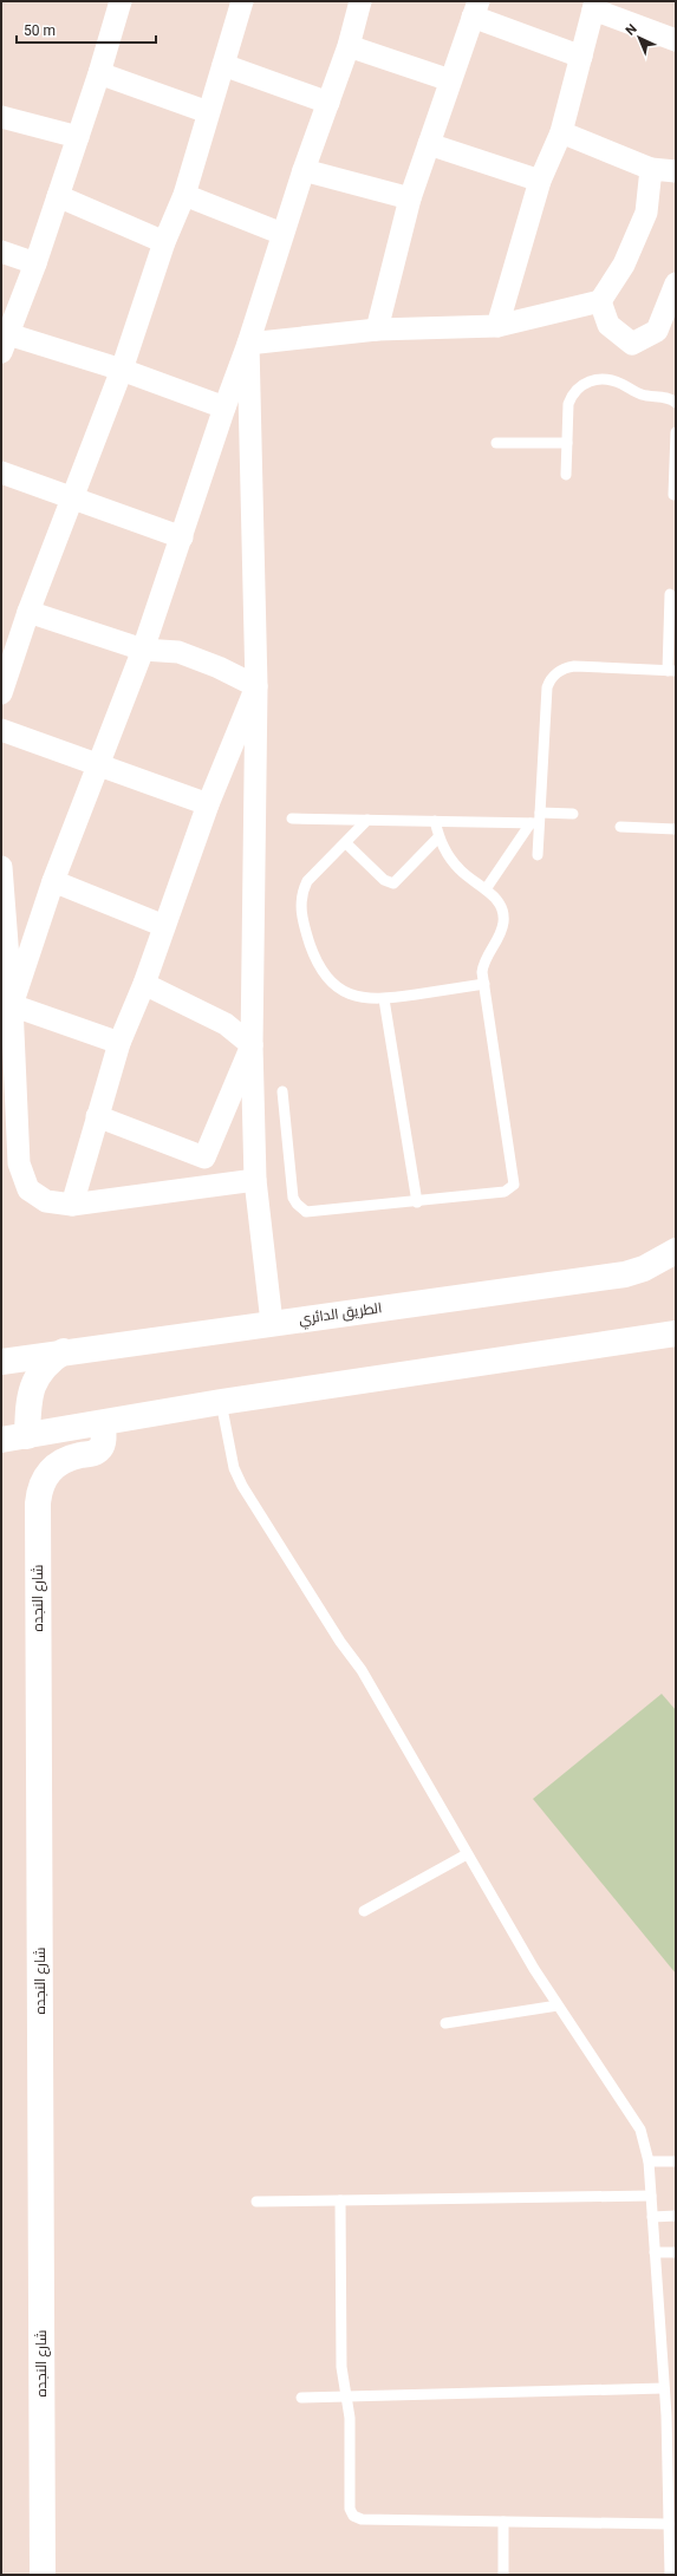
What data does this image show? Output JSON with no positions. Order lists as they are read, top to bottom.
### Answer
{
  "streets": {
    "main road": ["الطريق الدائري", "شارع النجده"]
  },
  "scale_bar": "50 m",
  "north": "top left"
}
